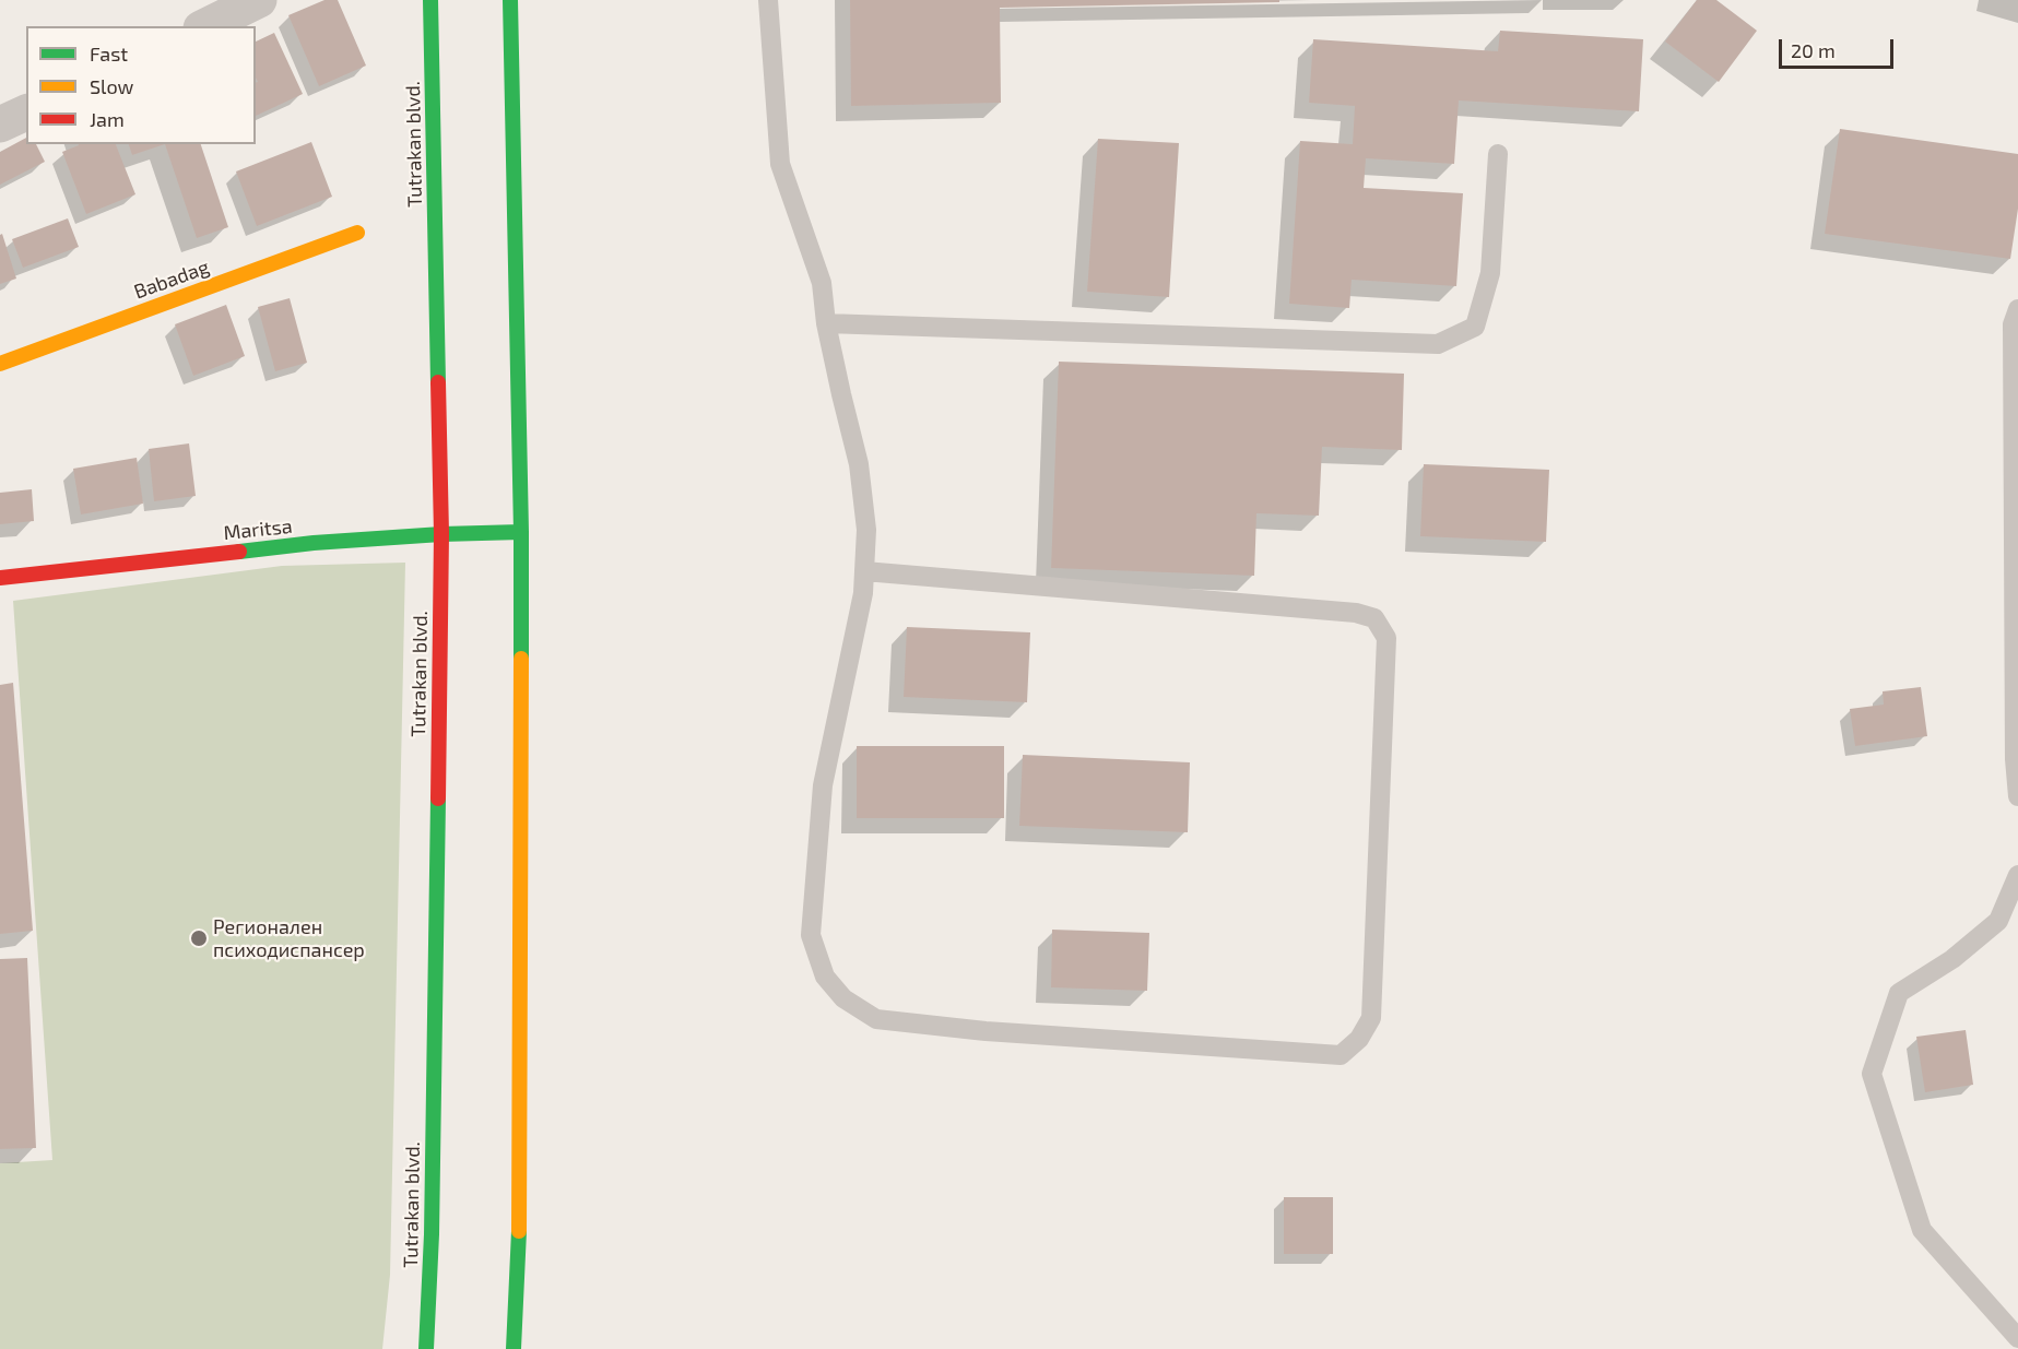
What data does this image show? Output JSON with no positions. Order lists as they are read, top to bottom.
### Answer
{
  "streets": {
    "main road": ["Tutrakan blvd.", "Babadag", "Maritsa"]
  },
  "crossings": [
    ["Tutrakan blvd.", "Maritsa"]
  ],
  "places": ["Регионален психодиспансер"],
  "legend": ["Fast", "Slow", "Jam"],
  "scale_bar": "20 m"
}
